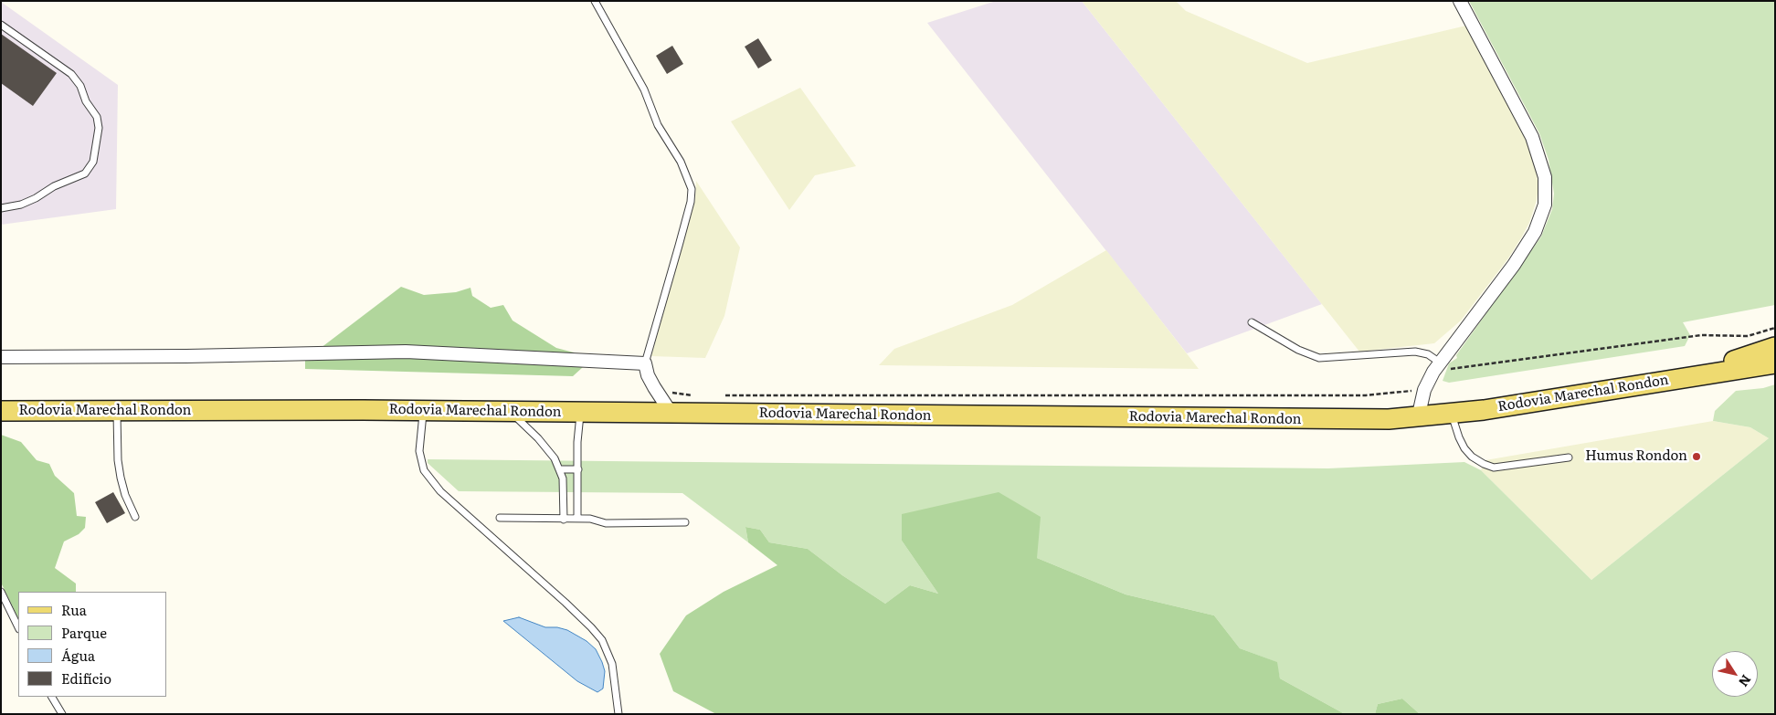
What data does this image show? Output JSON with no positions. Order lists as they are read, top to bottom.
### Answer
{
  "streets": {
    "main road": ["Rodovia Marechal Rondon"]
  },
  "places": ["Humus Rondon"],
  "legend": [
    "Rua",
    "Parque",
    "Água",
    "Edifício"
  ],
  "north": "bottom right"
}
